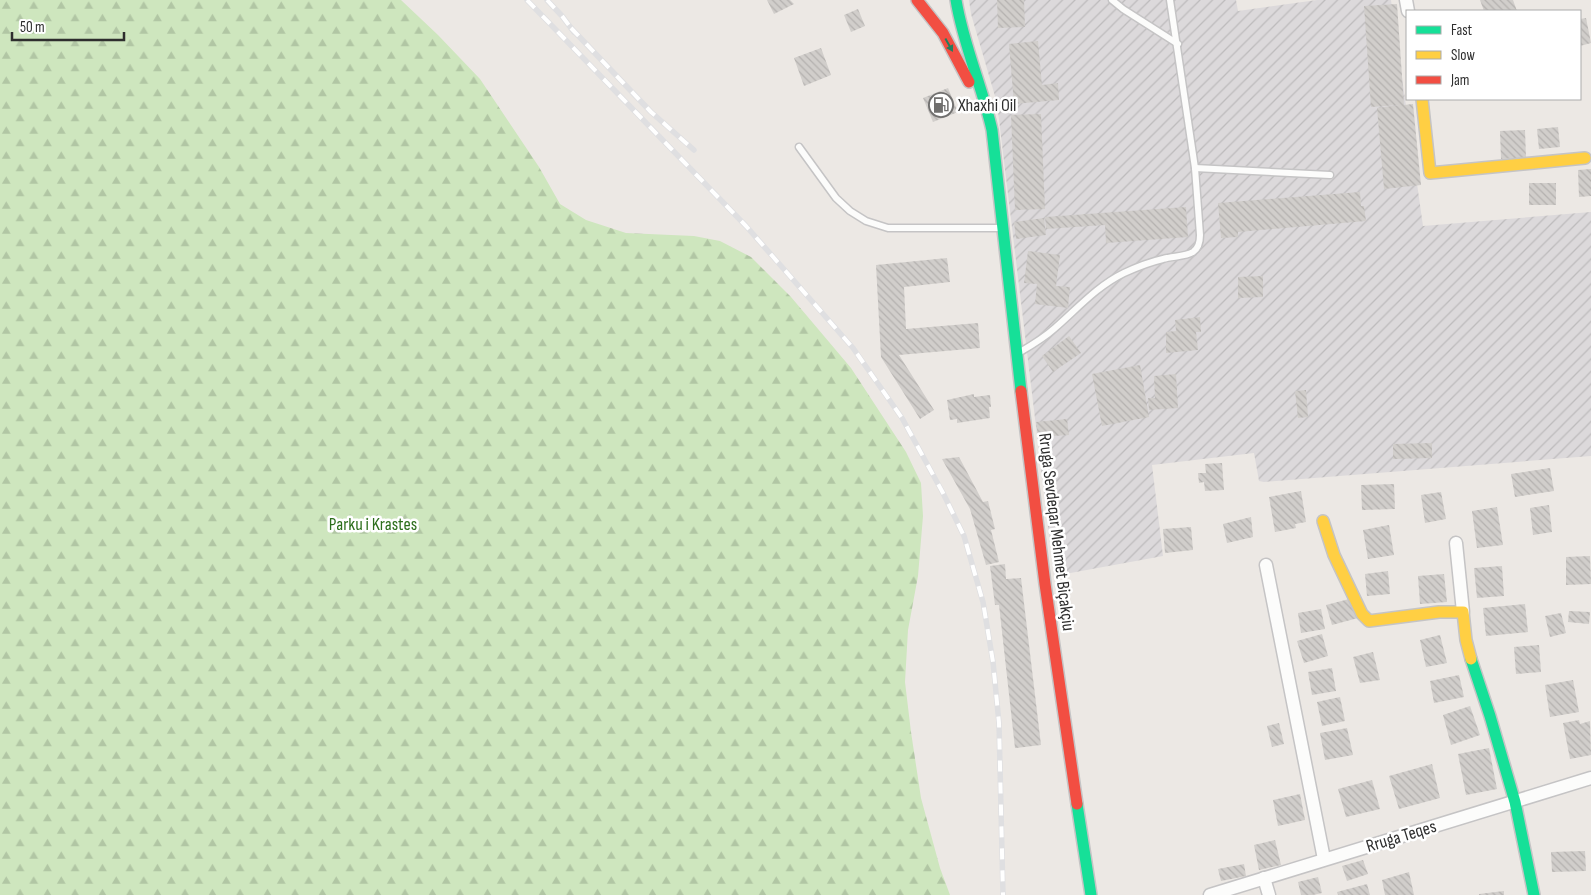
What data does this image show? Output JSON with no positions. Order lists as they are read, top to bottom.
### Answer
{
  "streets": {
    "main road": ["Rruga Sevdeqar Mehmet Biçakçiu"],
    "street": ["Rruga Teqes"]
  },
  "parks": ["Parku i Krastes"],
  "places": {
    "fuel station": ["Xhaxhi Oil"]
  },
  "legend": ["Fast", "Slow", "Jam"],
  "scale_bar": "50 m"
}
